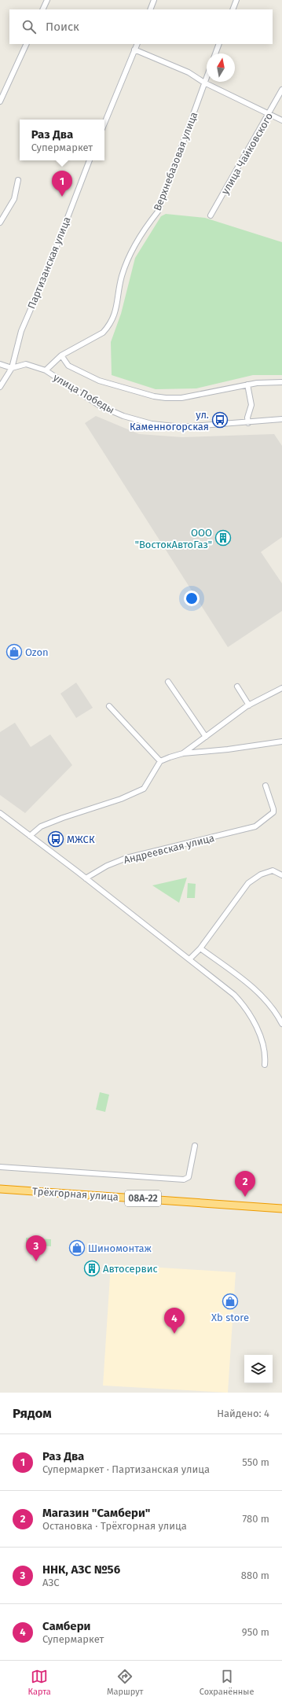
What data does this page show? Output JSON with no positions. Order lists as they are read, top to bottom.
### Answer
{
  "streets": {
    "highway": ["Трёхгорная улица", "08А-22"],
    "street": [
      "улица Чайковского",
      "Верхнебазовая улица",
      "Партизанская улица",
      "улица Победы",
      "Андреевская улица"
    ]
  },
  "crossings": [
    ["Верхнебазовая улица", "улица Победы"],
    ["Партизанская улица", "улица Победы"]
  ],
  "places": {
    "bus stop": ["ул. Каменногорская", "МЖСК"],
    "building": ["ООО \"ВостокАвтоГаз\"", "Автосервис"],
    "shop": ["Ozon", "Шиномонтаж", "Xb store"]
  },
  "north": "top",
  "page": {
    "search": "Поиск",
    "popup": ["Раз Два", "Супермаркет"],
    "pins": [
      "1",
      "2",
      "3",
      "4"
    ],
    "heading": ["Рядом", "Найдено: 4"],
    "list": [
      {
        "mark": "1",
        "name": "Раз Два",
        "note": "Супермаркет · Партизанская улица",
        "value": "550 m"
      },
      {
        "mark": "2",
        "name": "Магазин \"Самбери\"",
        "note": "Остановка · Трёхгорная улица",
        "value": "780 m"
      },
      {
        "mark": "3",
        "name": "ННК, АЗС №56",
        "note": "АЗС",
        "value": "880 m"
      },
      {
        "mark": "4",
        "name": "Самбери",
        "note": "Супермаркет",
        "value": "950 m"
      }
    ],
    "nav": ["Карта", "Маршрут", "Сохранённые"]
  }
}
